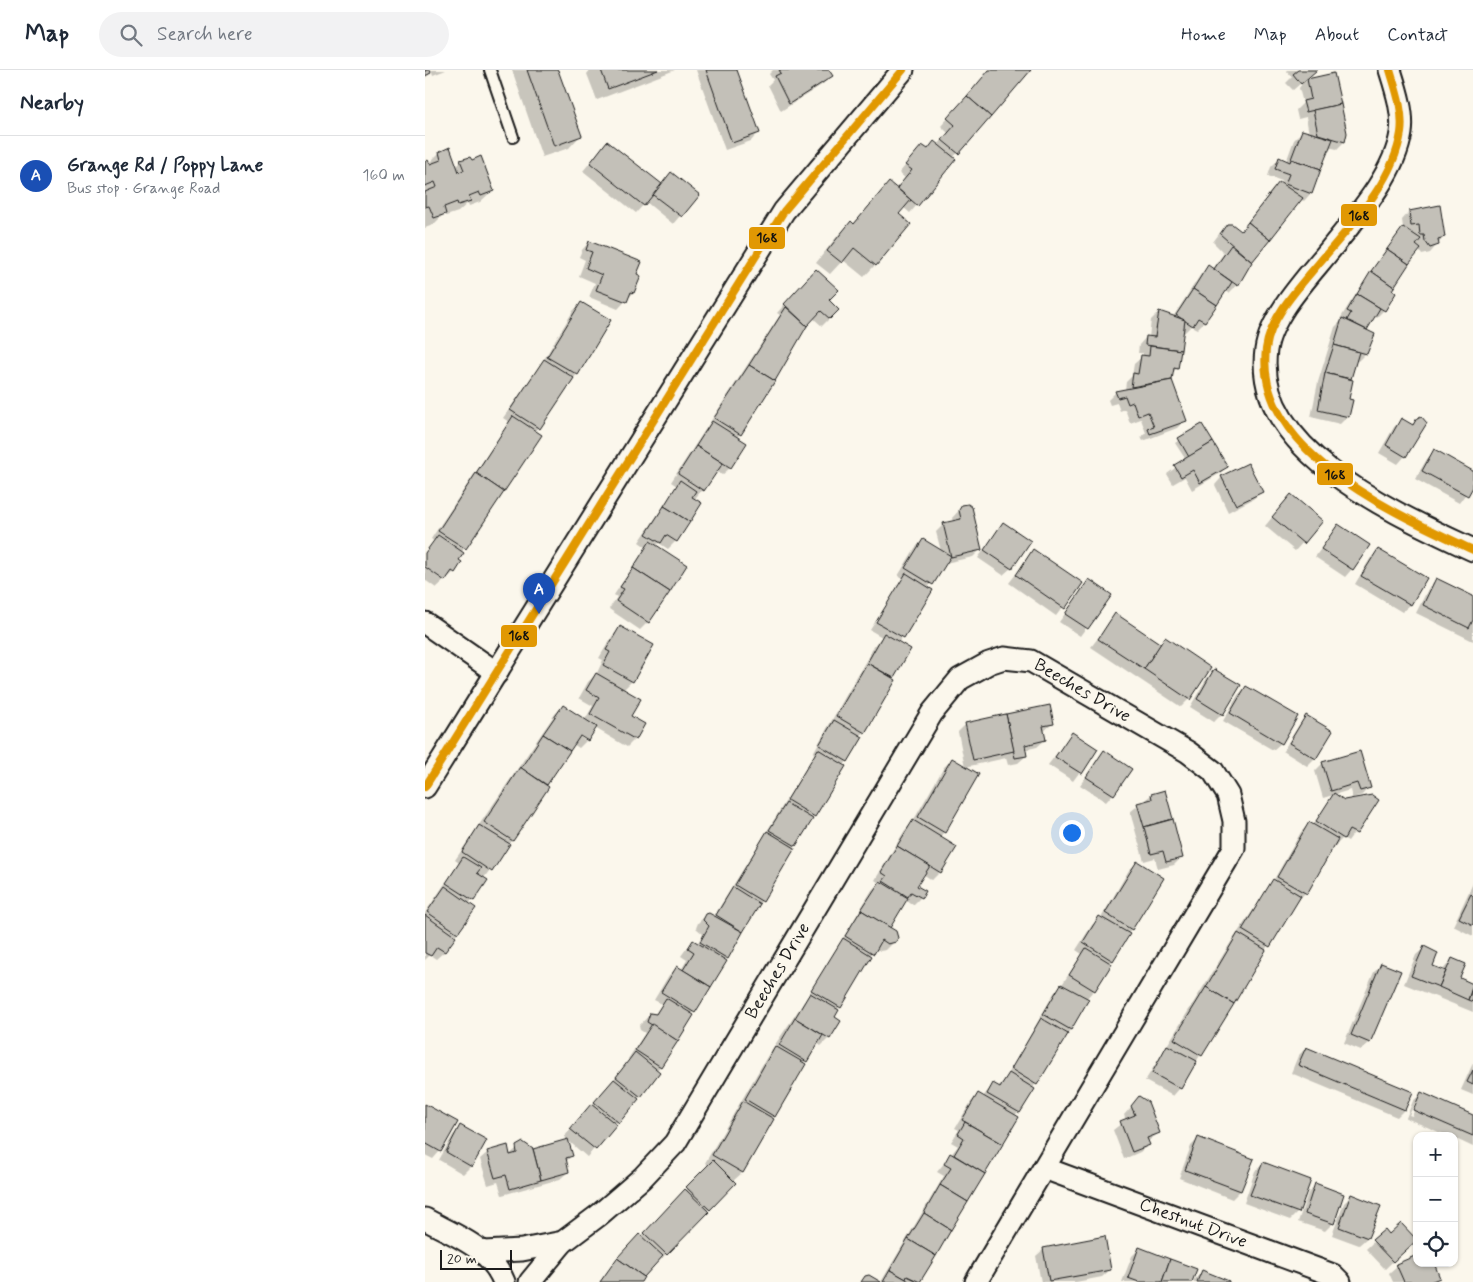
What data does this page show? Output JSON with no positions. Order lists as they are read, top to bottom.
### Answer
{
  "streets": {
    "street": ["Beeches Drive", "Chestnut Drive"]
  },
  "crossings": [
    ["Beeches Drive", "Chestnut Drive"]
  ],
  "lines": ["transit line 168"],
  "scale_bar": "20 m",
  "page": {
    "header": "Map",
    "search": "Search here",
    "nav": [
      "Home",
      "Map",
      "About",
      "Contact"
    ],
    "heading": "Nearby",
    "list": [
      {
        "mark": "A",
        "name": "Grange Rd / Poppy Lane",
        "note": "Bus stop · Grange Road",
        "value": "160 m"
      }
    ],
    "pins": "A",
    "map_buttons": ["+", "−"],
    "scale": "20 m"
  }
}
